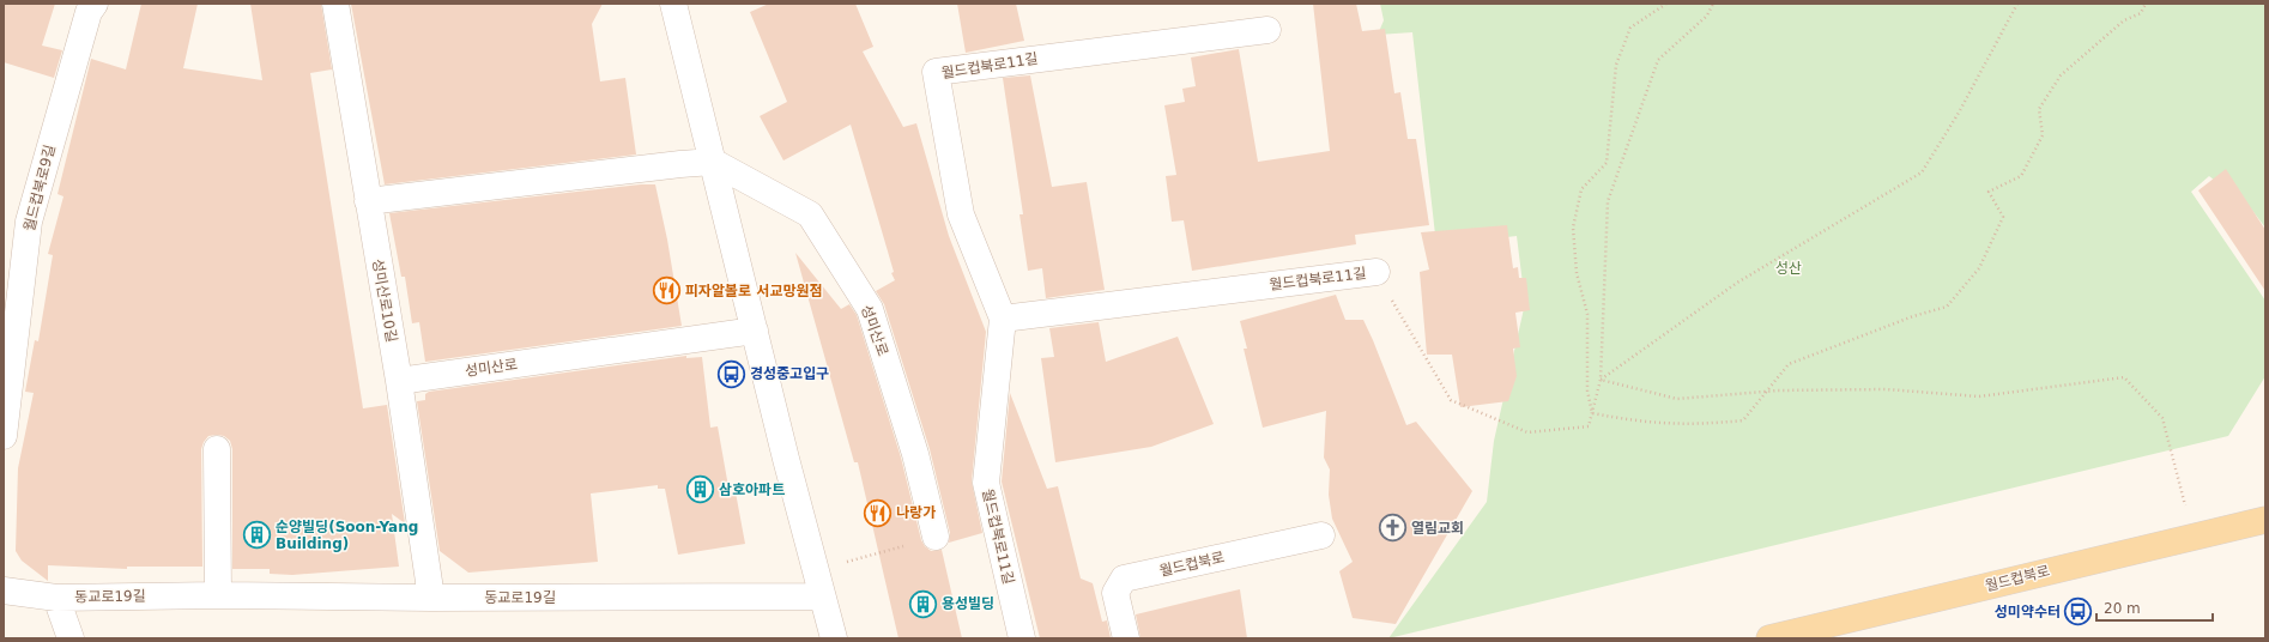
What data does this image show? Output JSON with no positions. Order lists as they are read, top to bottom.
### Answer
{
  "streets": {
    "main road": ["월드컵북로"],
    "street": [
      "월드컵북로11길",
      "월드컵북로9길",
      "성미산로10길",
      "성미산로",
      "동교로19길"
    ]
  },
  "crossings": [
    ["성미산로10길", "성미산로"],
    ["성미산로10길", "동교로19길"]
  ],
  "parks": ["성산"],
  "places": {
    "restaurant": ["피자알볼로 서교망원점", "나랑가"],
    "bus stop": ["경성중고입구", "성미약수터"],
    "building": ["삼호아파트", "순양빌딩(Soon-Yang Building)", "용성빌딩"],
    "church": ["열림교회"]
  },
  "scale_bar": "20 m"
}
